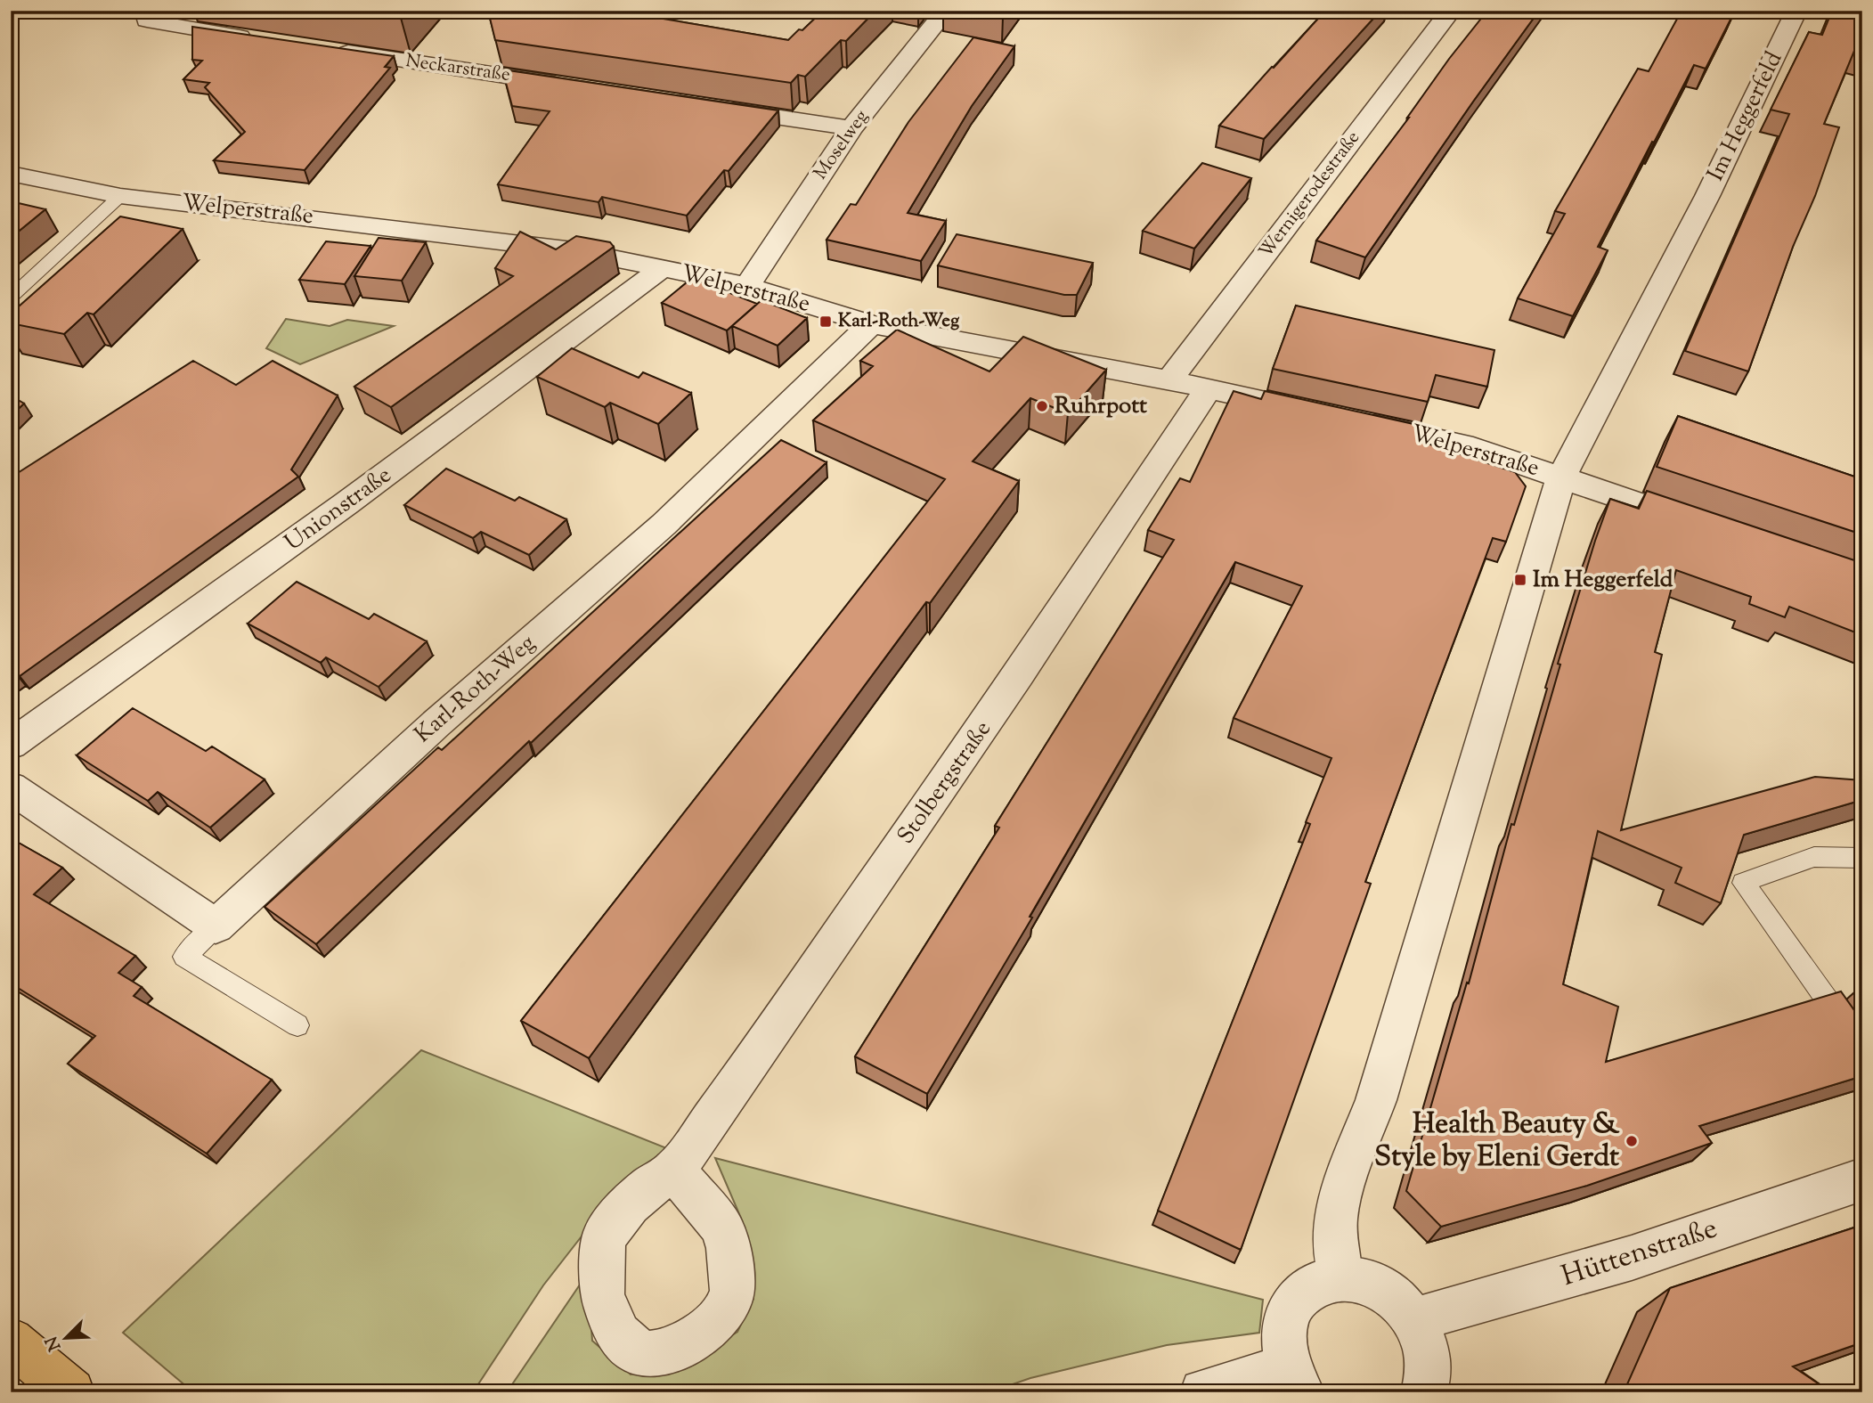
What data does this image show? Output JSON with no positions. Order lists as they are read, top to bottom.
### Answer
{
  "streets": {
    "street": [
      "Neckarstraße",
      "Im Heggerfeld",
      "Moselweg",
      "Wernigerodestraße",
      "Welperstraße",
      "Unionstraße",
      "Karl-Roth-Weg",
      "Stolbergstraße",
      "Hüttenstraße"
    ]
  },
  "crossings": [
    ["Im Heggerfeld", "Welperstraße"],
    ["Moselweg", "Welperstraße"],
    ["Wernigerodestraße", "Welperstraße"],
    ["Welperstraße", "Unionstraße"],
    ["Welperstraße", "Karl-Roth-Weg"],
    ["Welperstraße", "Stolbergstraße"]
  ],
  "places": {
    "transit": ["Karl-Roth-Weg", "Im Heggerfeld"],
    "other": ["Ruhrpott", "Health Beauty & Style by Eleni Gerdt"]
  },
  "north": "bottom left"
}
